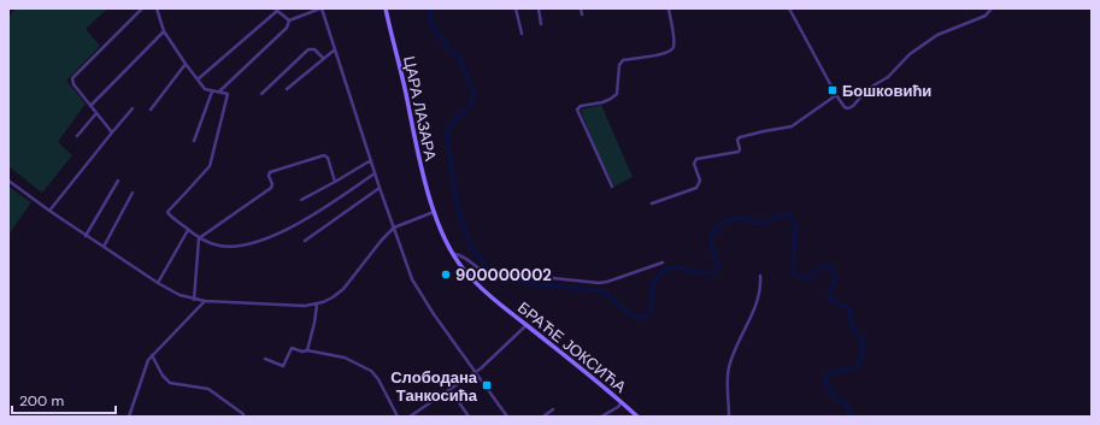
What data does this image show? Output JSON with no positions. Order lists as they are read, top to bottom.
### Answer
{
  "streets": {
    "main road": ["ЦАРА ЛАЗАРА", "БРАЋЕ ЈОКСИЋА"]
  },
  "crossings": [
    ["ЦАРА ЛАЗАРА", "БРАЋЕ ЈОКСИЋА"]
  ],
  "places": {
    "transit": ["Бошковићи", "Слободана Танкосића"],
    "other": ["900000002"]
  },
  "scale_bar": "200 m"
}
